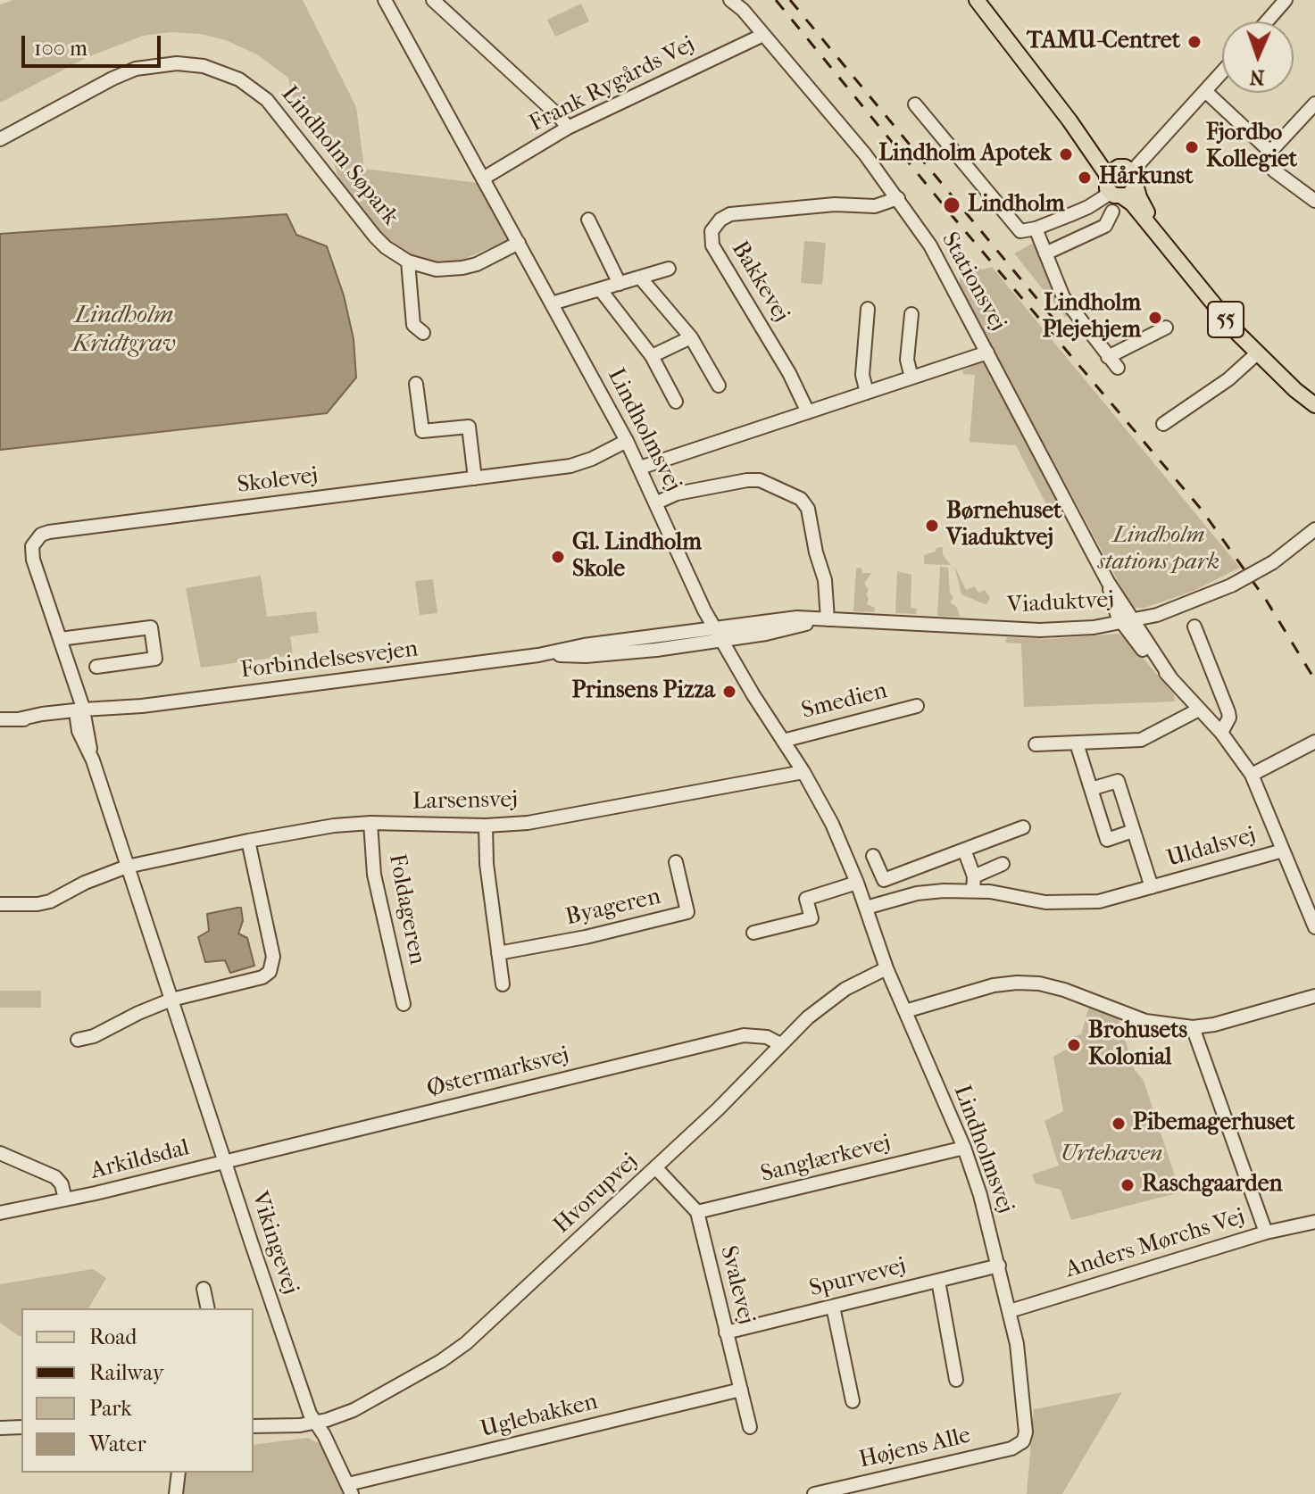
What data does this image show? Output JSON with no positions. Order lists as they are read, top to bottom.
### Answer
{
  "streets": {
    "main road": ["55"],
    "street": [
      "Frank Rygårds Vej",
      "Lindholm Søpark",
      "Bakkevej",
      "Stationsvej",
      "Lindholmsvej",
      "Skolevej",
      "Viaduktvej",
      "Forbindelsesvejen",
      "Smedien",
      "Larsensvej",
      "Uldalsvej",
      "Byageren",
      "Foldageren",
      "Østermarksvej",
      "Sanglærkevej",
      "Arkildsdal",
      "Hvorupvej",
      "Vikingevej",
      "Anders Mørchs Vej",
      "Spurvevej",
      "Svalevej",
      "Uglebakken",
      "Højens Alle"
    ]
  },
  "crossings": [
    ["Frank Rygårds Vej", "Stationsvej"],
    ["Frank Rygårds Vej", "Lindholmsvej"],
    ["Lindholm Søpark", "Lindholmsvej"],
    ["Bakkevej", "Stationsvej"],
    ["Stationsvej", "Viaduktvej"],
    ["Stationsvej", "Uldalsvej"],
    ["Lindholmsvej", "Skolevej"],
    ["Lindholmsvej", "Viaduktvej"],
    ["Lindholmsvej", "Forbindelsesvejen"],
    ["Lindholmsvej", "Smedien"],
    ["Lindholmsvej", "Larsensvej"],
    ["Lindholmsvej", "Uldalsvej"],
    ["Lindholmsvej", "Sanglærkevej"],
    ["Lindholmsvej", "Hvorupvej"],
    ["Lindholmsvej", "Anders Mørchs Vej"],
    ["Lindholmsvej", "Spurvevej"],
    ["Lindholmsvej", "Højens Alle"],
    ["Skolevej", "Forbindelsesvejen"],
    ["Skolevej", "Vikingevej"],
    ["Viaduktvej", "Forbindelsesvejen"],
    ["Forbindelsesvejen", "Vikingevej"],
    ["Larsensvej", "Foldageren"],
    ["Larsensvej", "Vikingevej"],
    ["Østermarksvej", "Arkildsdal"],
    ["Østermarksvej", "Hvorupvej"],
    ["Østermarksvej", "Vikingevej"],
    ["Sanglærkevej", "Svalevej"],
    ["Arkildsdal", "Vikingevej"],
    ["Hvorupvej", "Vikingevej"],
    ["Hvorupvej", "Svalevej"],
    ["Vikingevej", "Uglebakken"],
    ["Spurvevej", "Svalevej"],
    ["Svalevej", "Uglebakken"]
  ],
  "water": ["Lindholm Kridtgrav"],
  "parks": ["Lindholm stations park", "Urtehaven"],
  "places": [
    "TAMU-Centret",
    "Fjordbo Kollegiet",
    "Lindholm Apotek",
    "Hårkunst",
    "Lindholm",
    "Lindholm Plejehjem",
    "Børnehuset Viaduktvej",
    "Gl. Lindholm Skole",
    "Prinsens Pizza",
    "Brohusets Kolonial",
    "Pibemagerhuset",
    "Raschgaarden"
  ],
  "legend": [
    "Road",
    "Railway",
    "Park",
    "Water"
  ],
  "scale_bar": "100 m",
  "north": "bottom"
}
